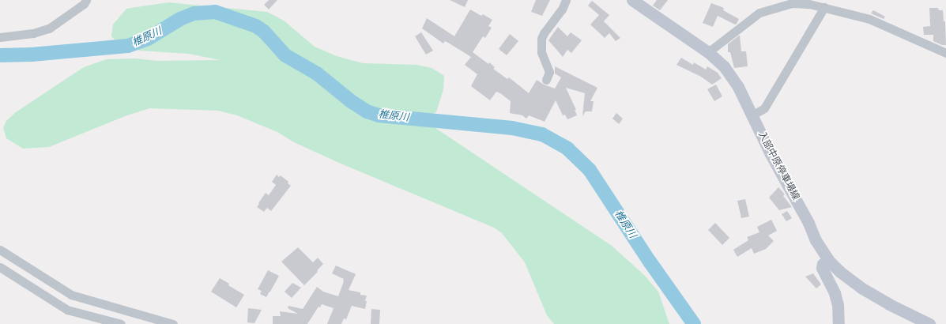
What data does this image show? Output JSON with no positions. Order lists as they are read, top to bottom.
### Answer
{
  "streets": {
    "main road": ["入部中原停車場線"]
  },
  "water": ["椎原川"]
}
